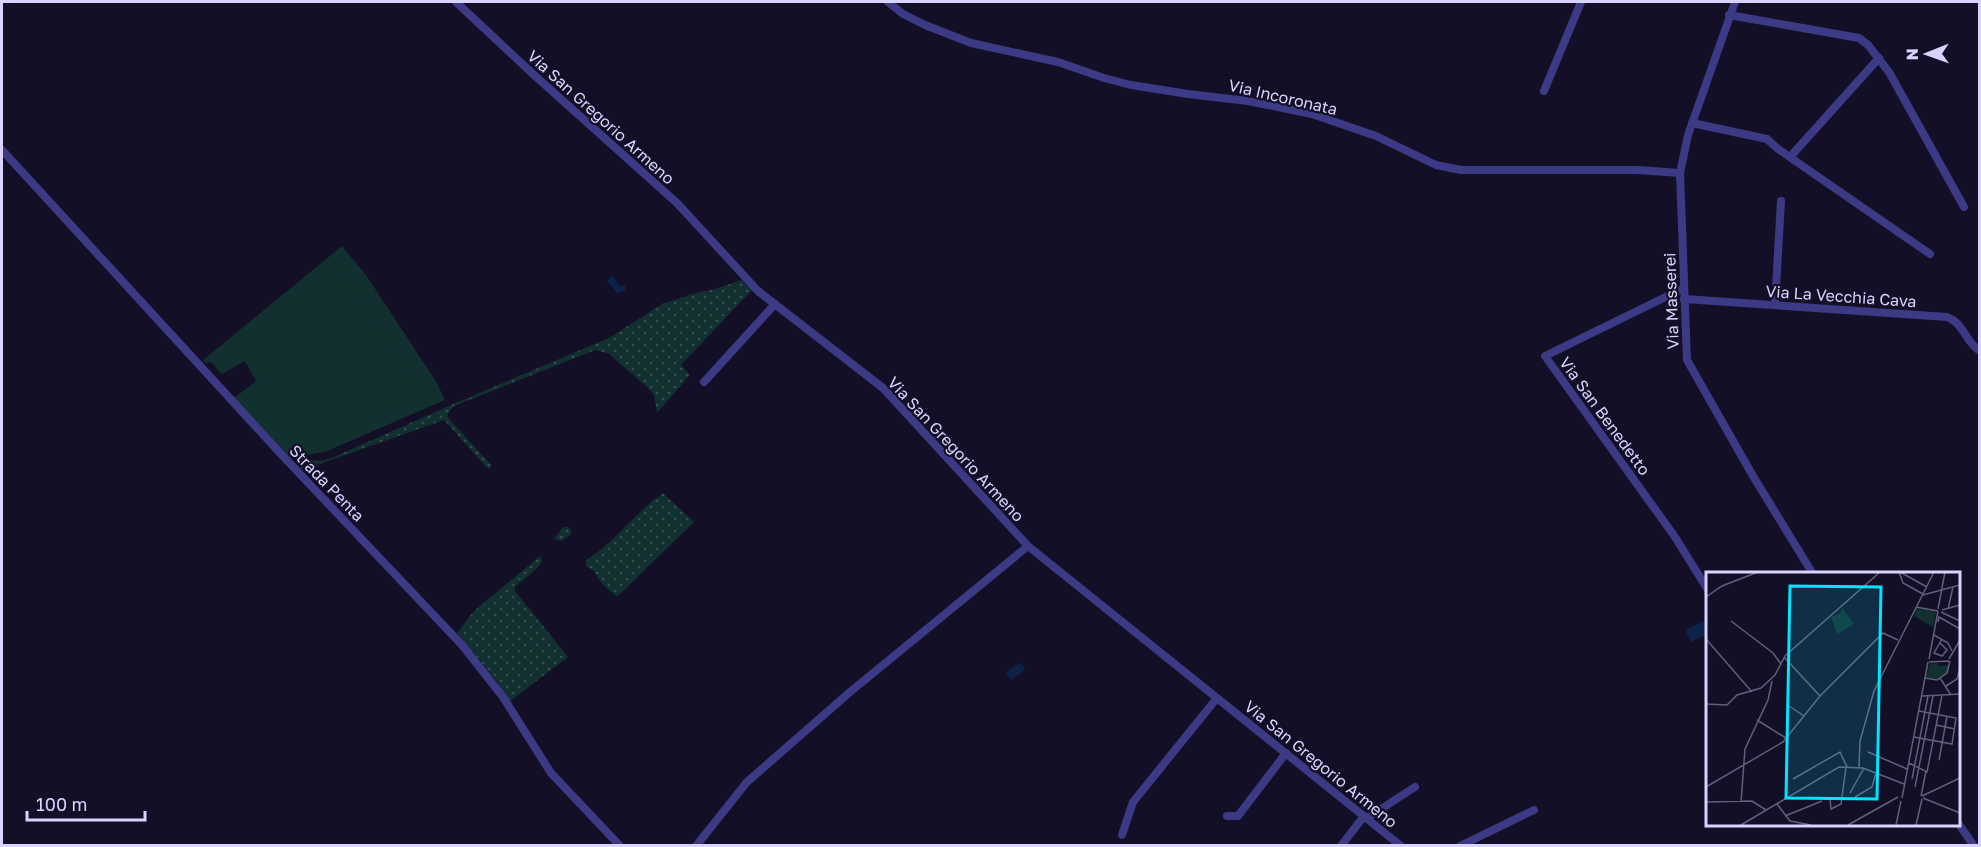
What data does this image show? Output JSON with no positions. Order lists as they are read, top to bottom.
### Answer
{
  "streets": {
    "street": [
      "Via Incoronata",
      "Via San Gregorio Armeno",
      "Via La Vecchia Cava",
      "Via Masserei",
      "Via San Benedetto",
      "Strada Penta"
    ]
  },
  "crossings": [
    ["Via Incoronata", "Via Masserei"],
    ["Via La Vecchia Cava", "Via Masserei"],
    ["Via Masserei", "Via San Benedetto"]
  ],
  "scale_bar": "100 m",
  "north": "left"
}
